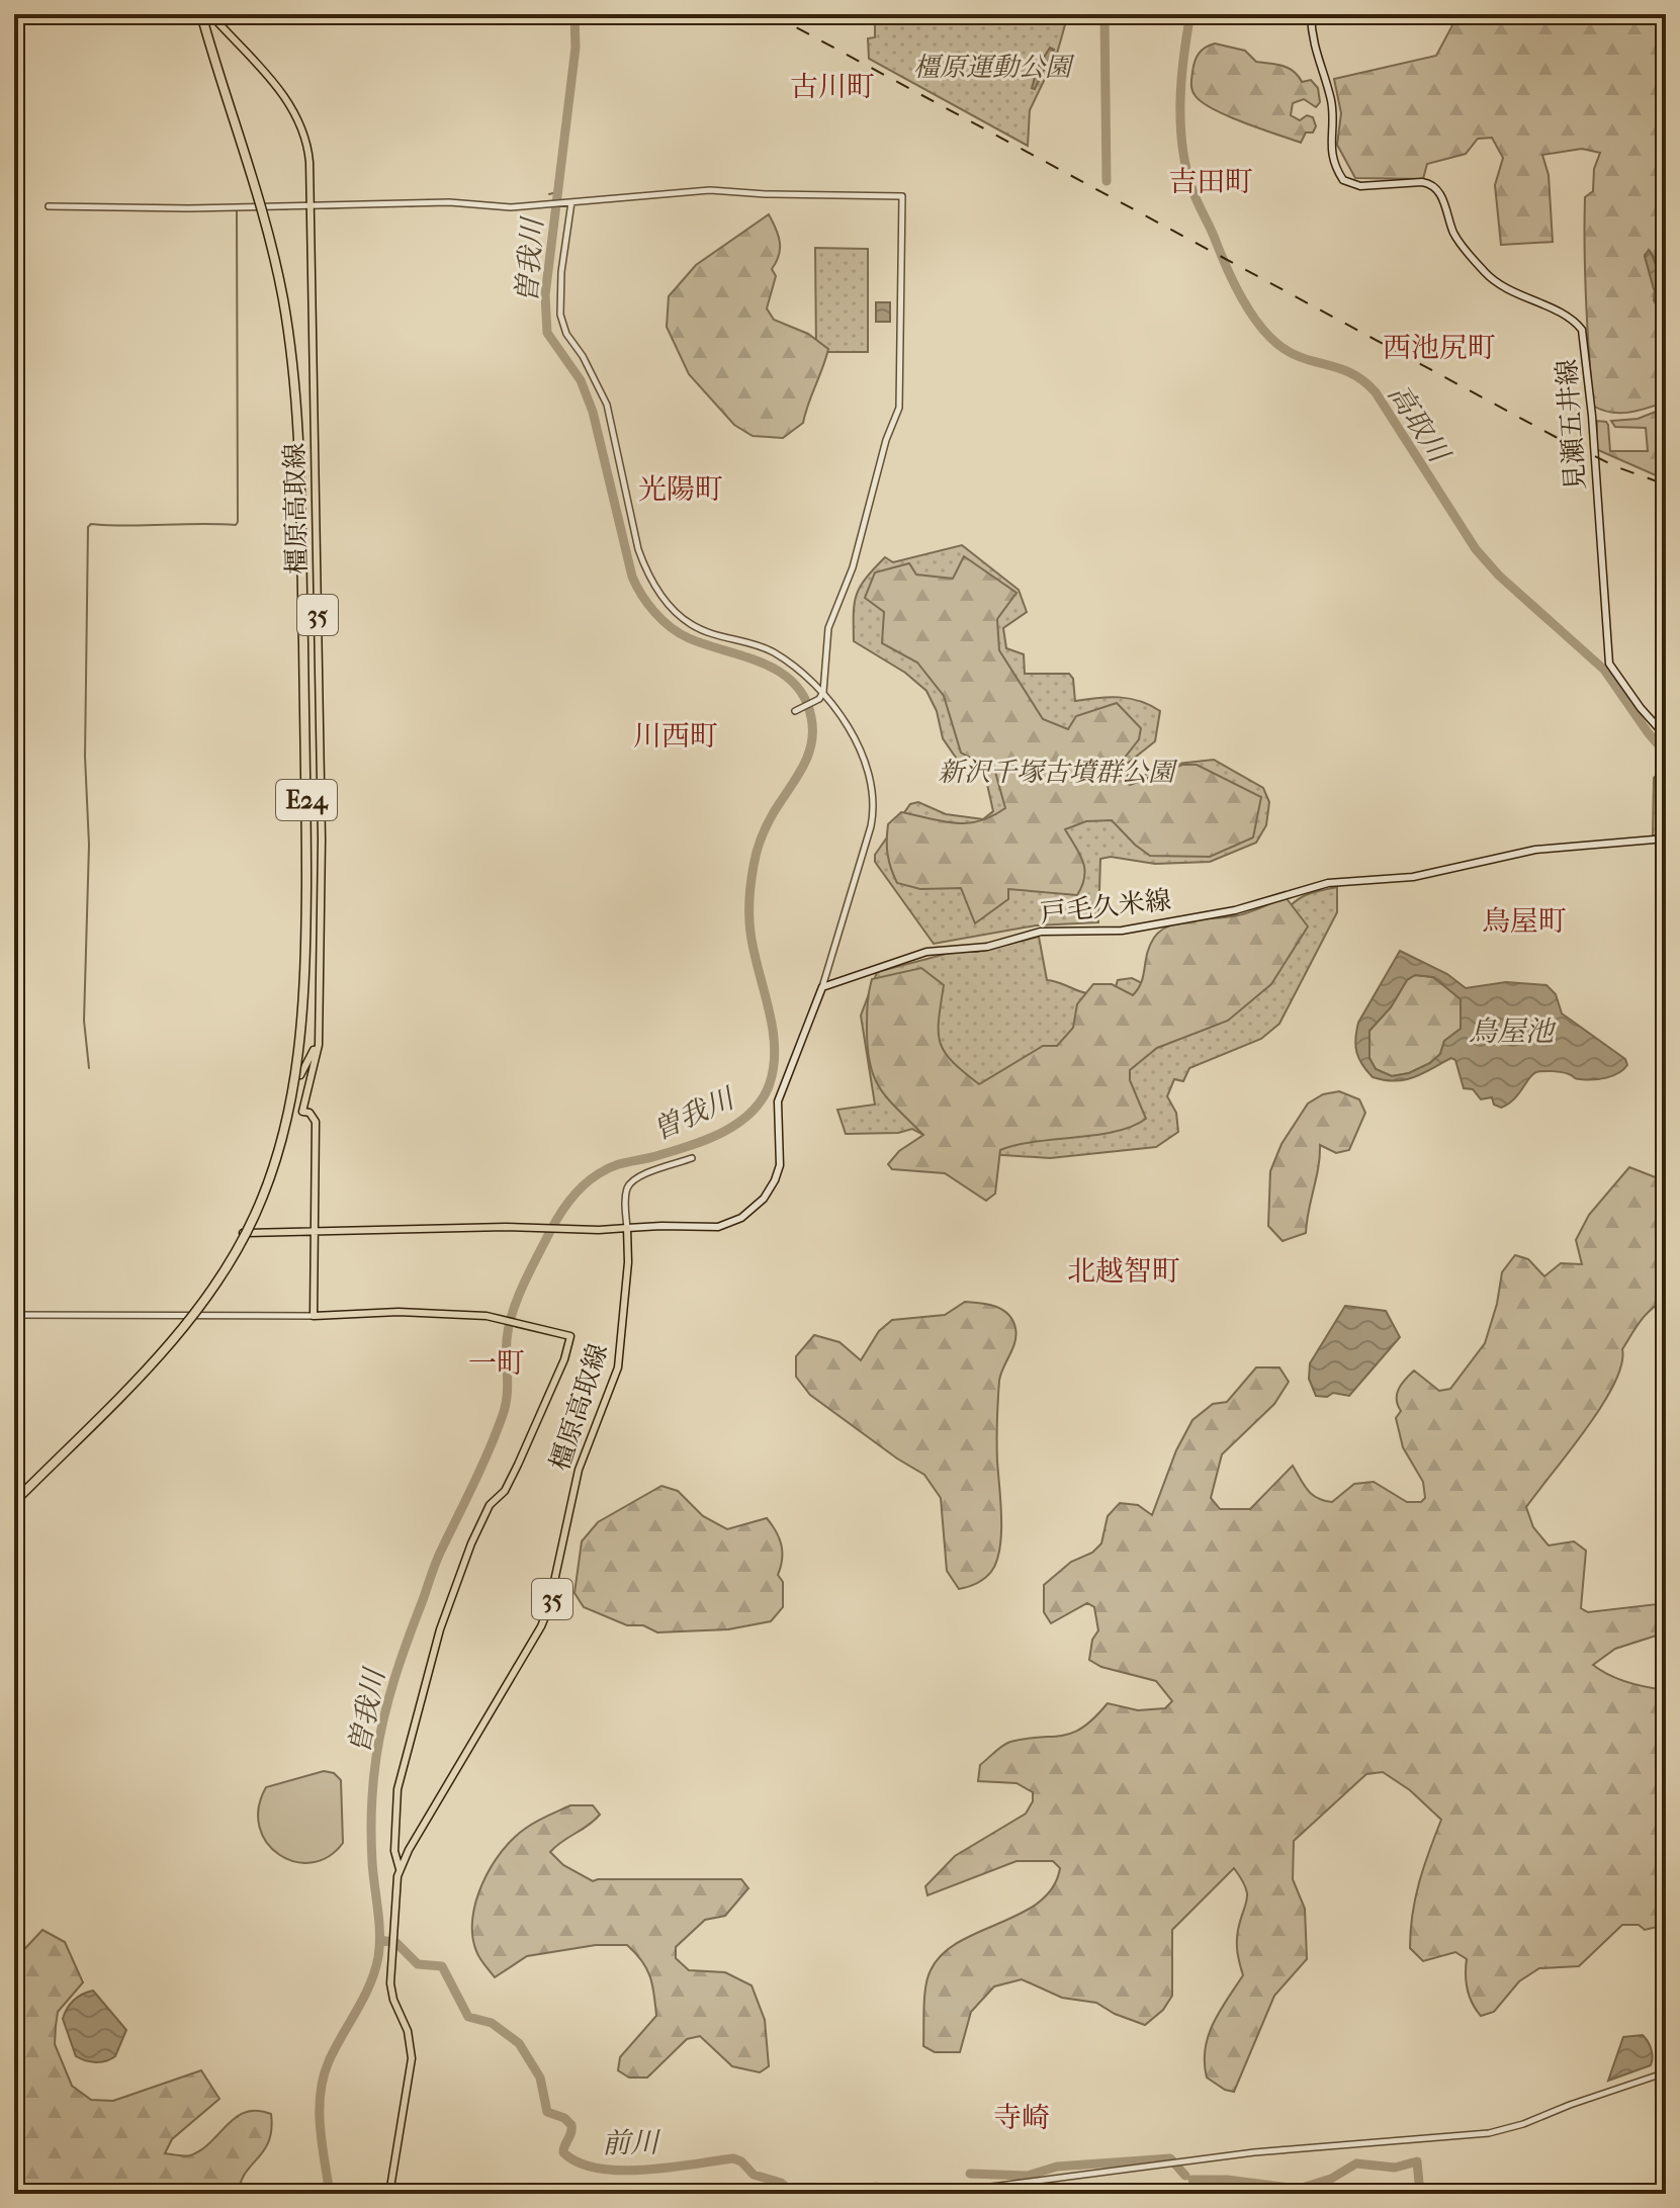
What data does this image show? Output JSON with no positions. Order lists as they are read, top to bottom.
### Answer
{
  "streets": {
    "highway": ["E24"],
    "main road": [
      "見瀬五井線",
      "橿原高取線",
      "35",
      "戸毛久米線"
    ]
  },
  "districts": [
    "古川町",
    "吉田町",
    "西池尻町",
    "光陽町",
    "川西町",
    "鳥屋町",
    "北越智町",
    "一町",
    "寺崎"
  ],
  "water": [
    "曽我川",
    "高取川",
    "鳥屋池",
    "前川"
  ],
  "parks": ["橿原運動公園", "新沢千塚古墳群公園"]
}
